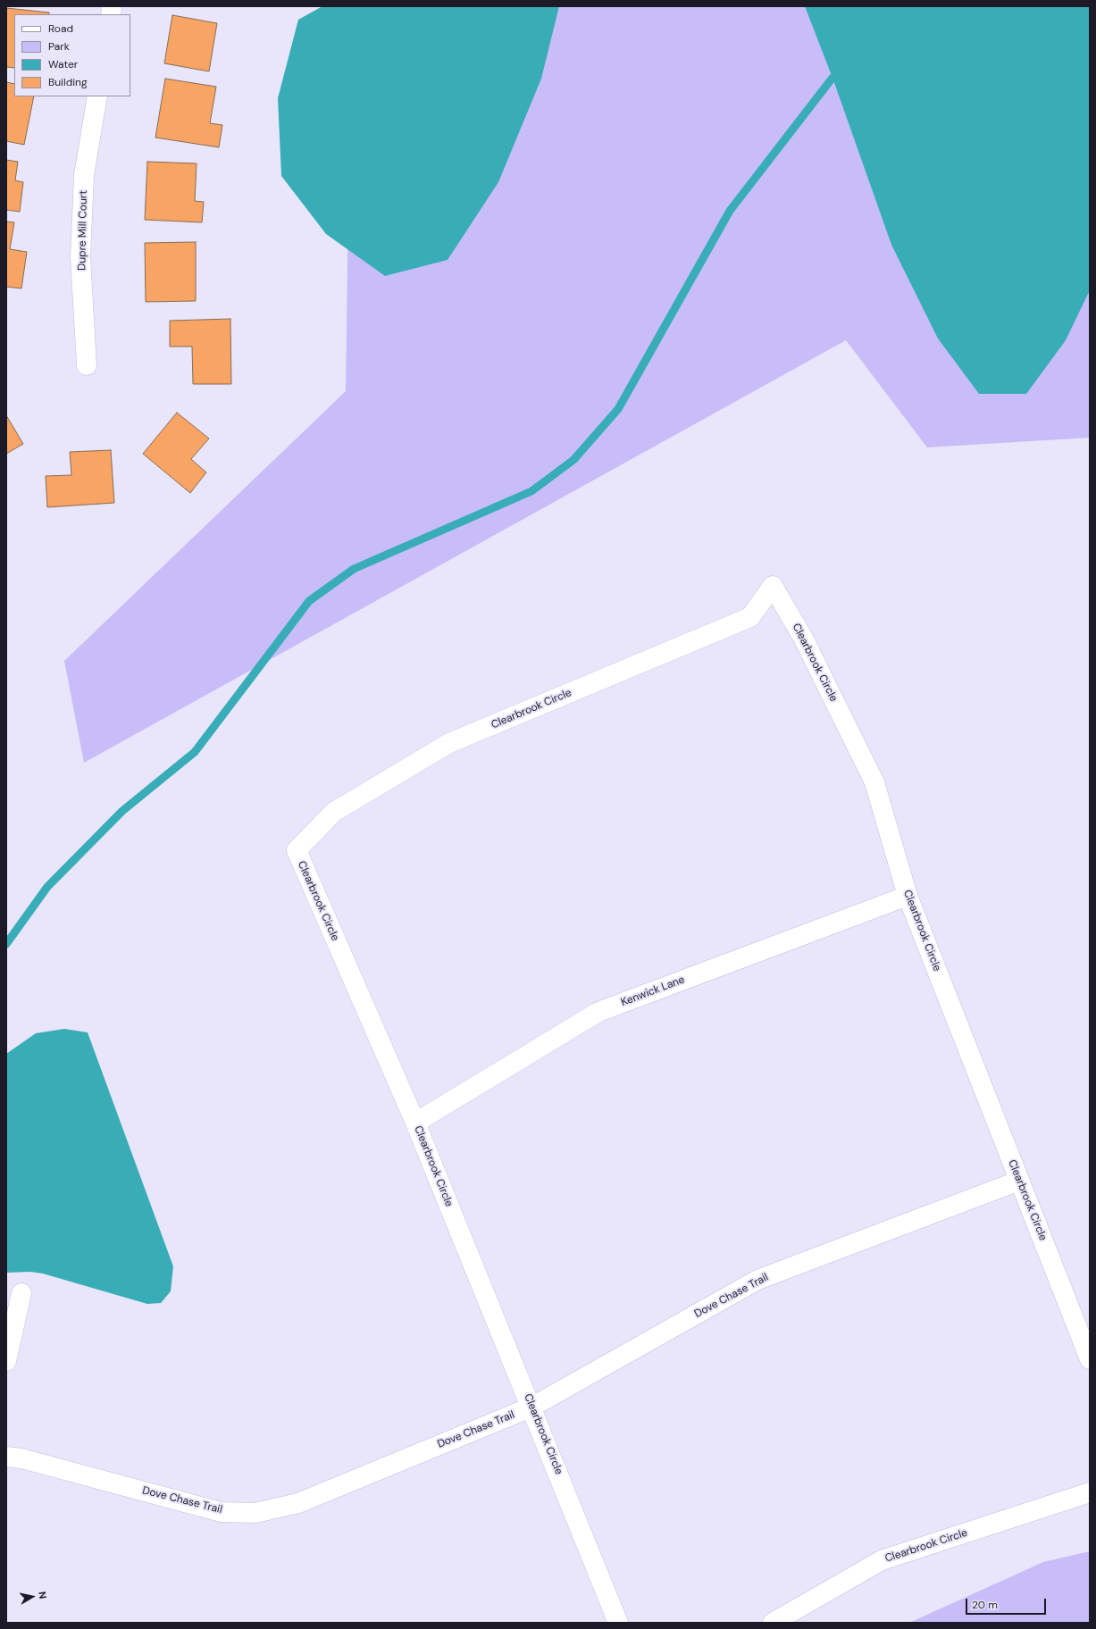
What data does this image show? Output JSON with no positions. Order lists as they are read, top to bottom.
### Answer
{
  "streets": {
    "street": [
      "Dupre Mill Court",
      "Clearbrook Circle",
      "Kenwick Lane",
      "Dove Chase Trail"
    ]
  },
  "crossings": [
    ["Clearbrook Circle", "Kenwick Lane"],
    ["Clearbrook Circle", "Dove Chase Trail"]
  ],
  "legend": [
    "Road",
    "Park",
    "Water",
    "Building"
  ],
  "scale_bar": "20 m",
  "north": "right"
}
